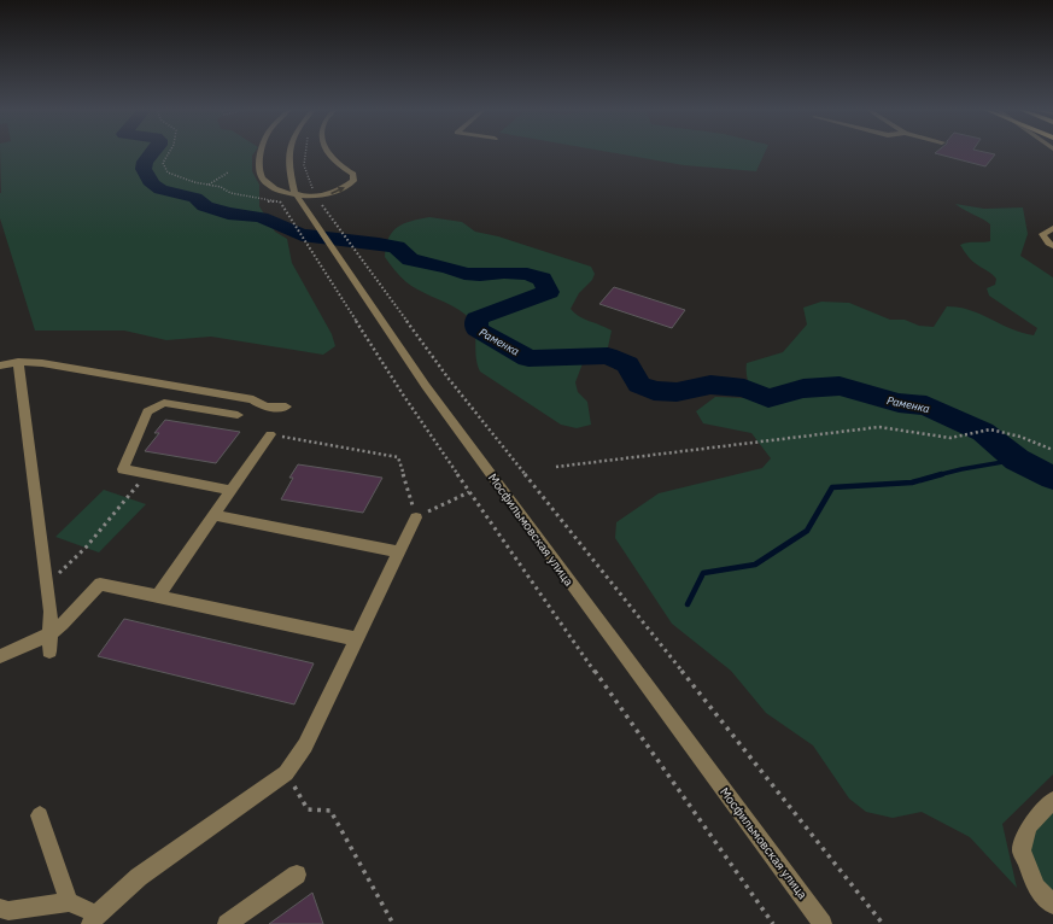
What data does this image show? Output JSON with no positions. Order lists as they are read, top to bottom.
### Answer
{
  "streets": {
    "street": ["Мосфильмовская улица"]
  },
  "water": ["Раменка"]
}
